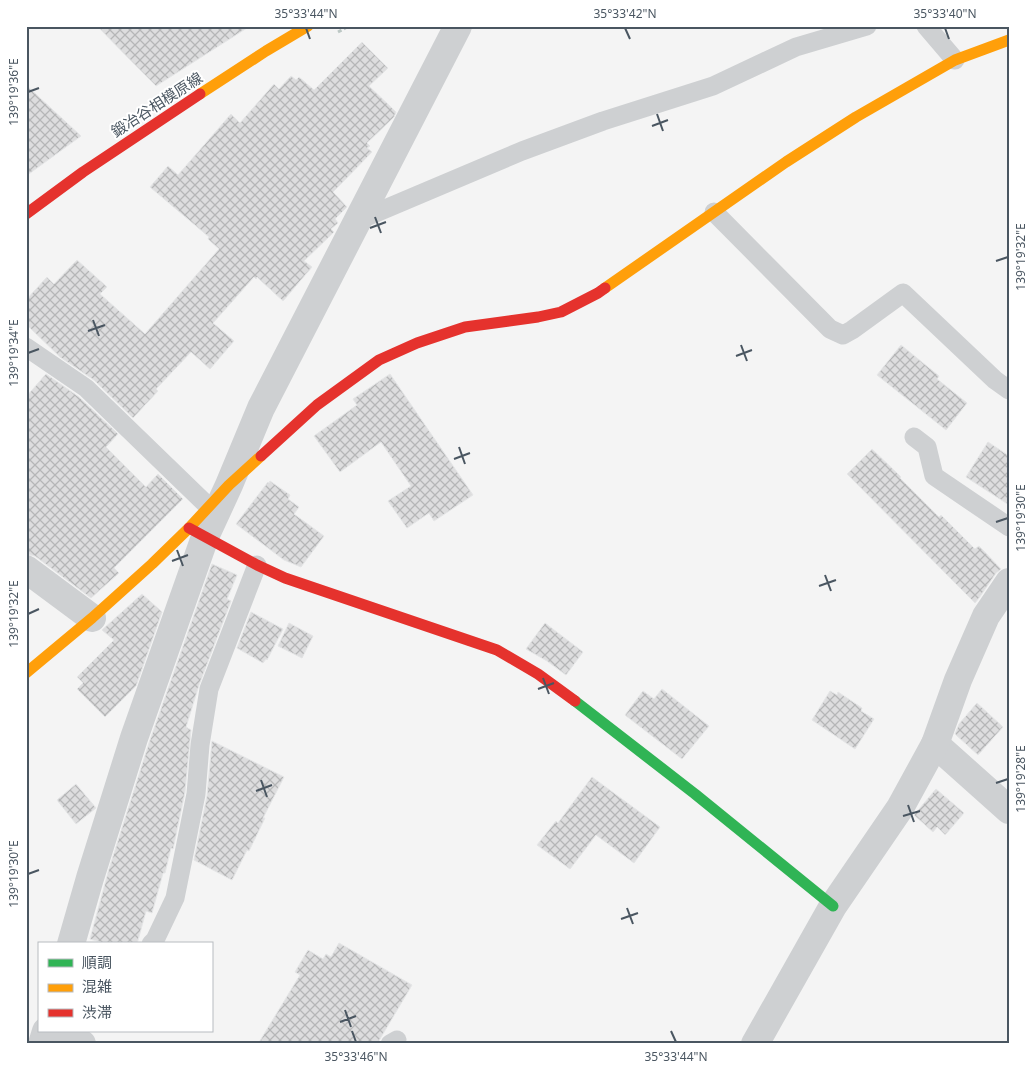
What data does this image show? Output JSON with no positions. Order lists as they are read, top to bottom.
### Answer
{
  "streets": {
    "street": ["鍛冶谷相模原線"]
  },
  "legend": ["順調", "混雑", "渋滞"],
  "coordinates": [
    "35°33'44\"N",
    "35°33'42\"N",
    "35°33'40\"N",
    "139°19'36\"E",
    "139°19'32\"E",
    "139°19'34\"E",
    "139°19'30\"E",
    "139°19'28\"E",
    "35°33'46\"N"
  ]
}
